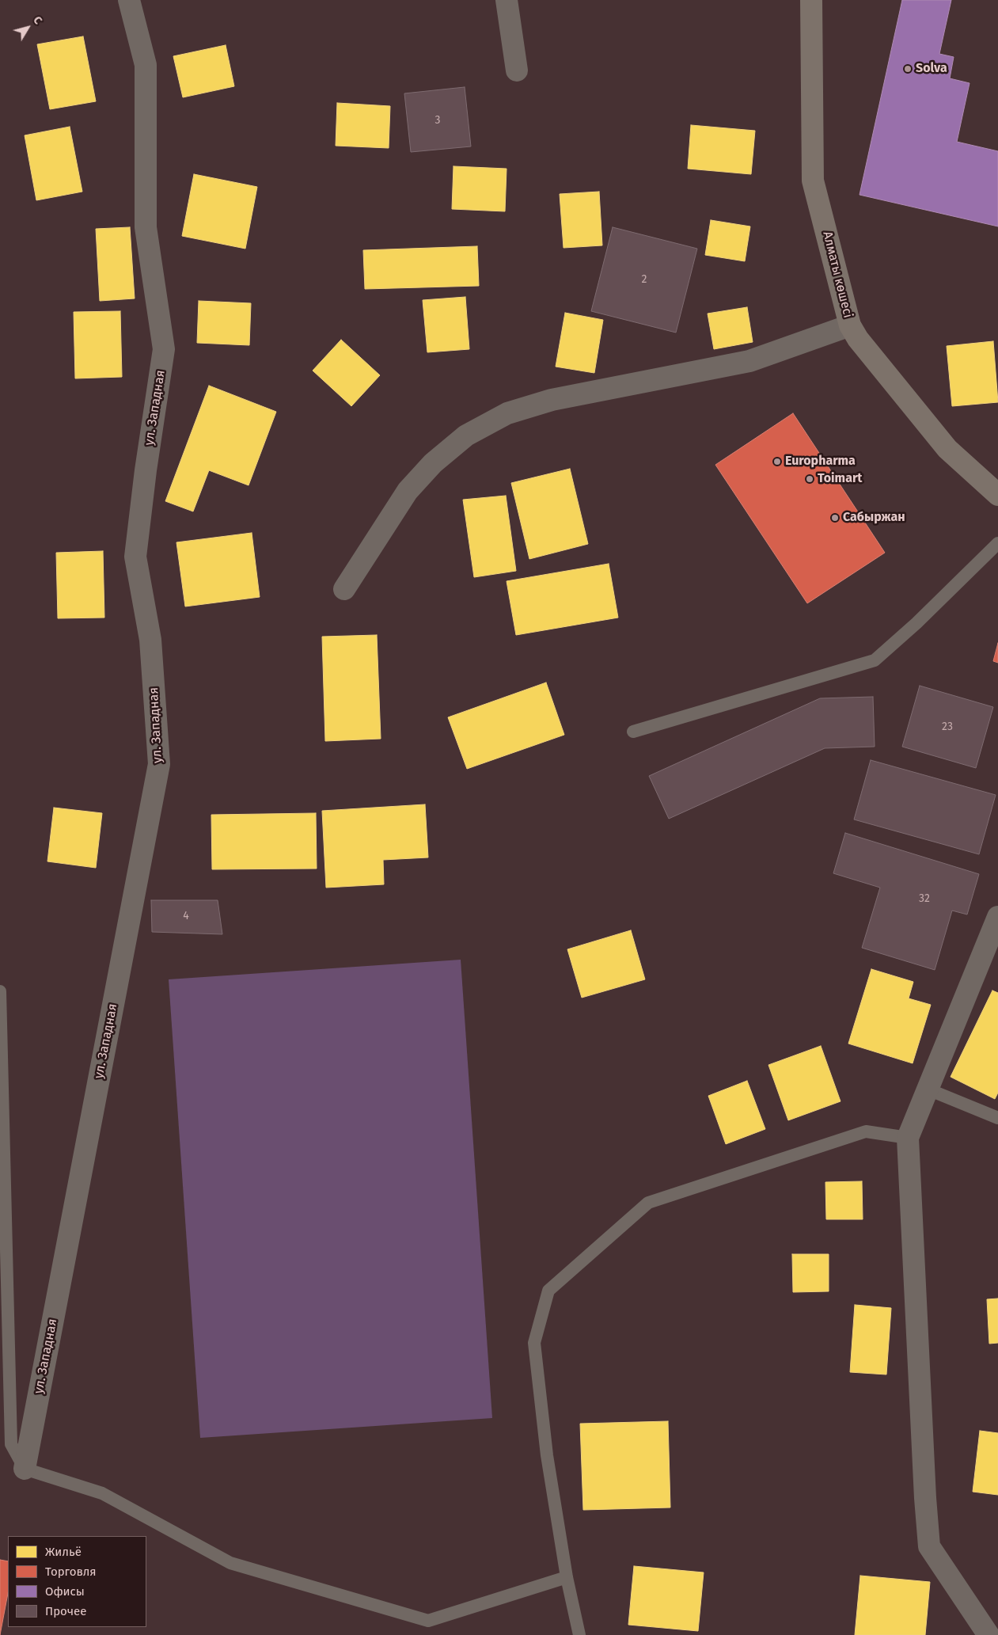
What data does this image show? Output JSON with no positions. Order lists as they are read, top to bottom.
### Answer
{
  "streets": {
    "main road": ["Алматы көшесі"],
    "street": ["ул. Западная"]
  },
  "places": [
    "Solva",
    "Europharma",
    "Toimart",
    "Сабыржан"
  ],
  "house_numbers": [
    "3",
    "2",
    "23",
    "32",
    "4"
  ],
  "legend": [
    "Жильё",
    "Торговля",
    "Офисы",
    "Прочее"
  ],
  "north": "top right"
}
